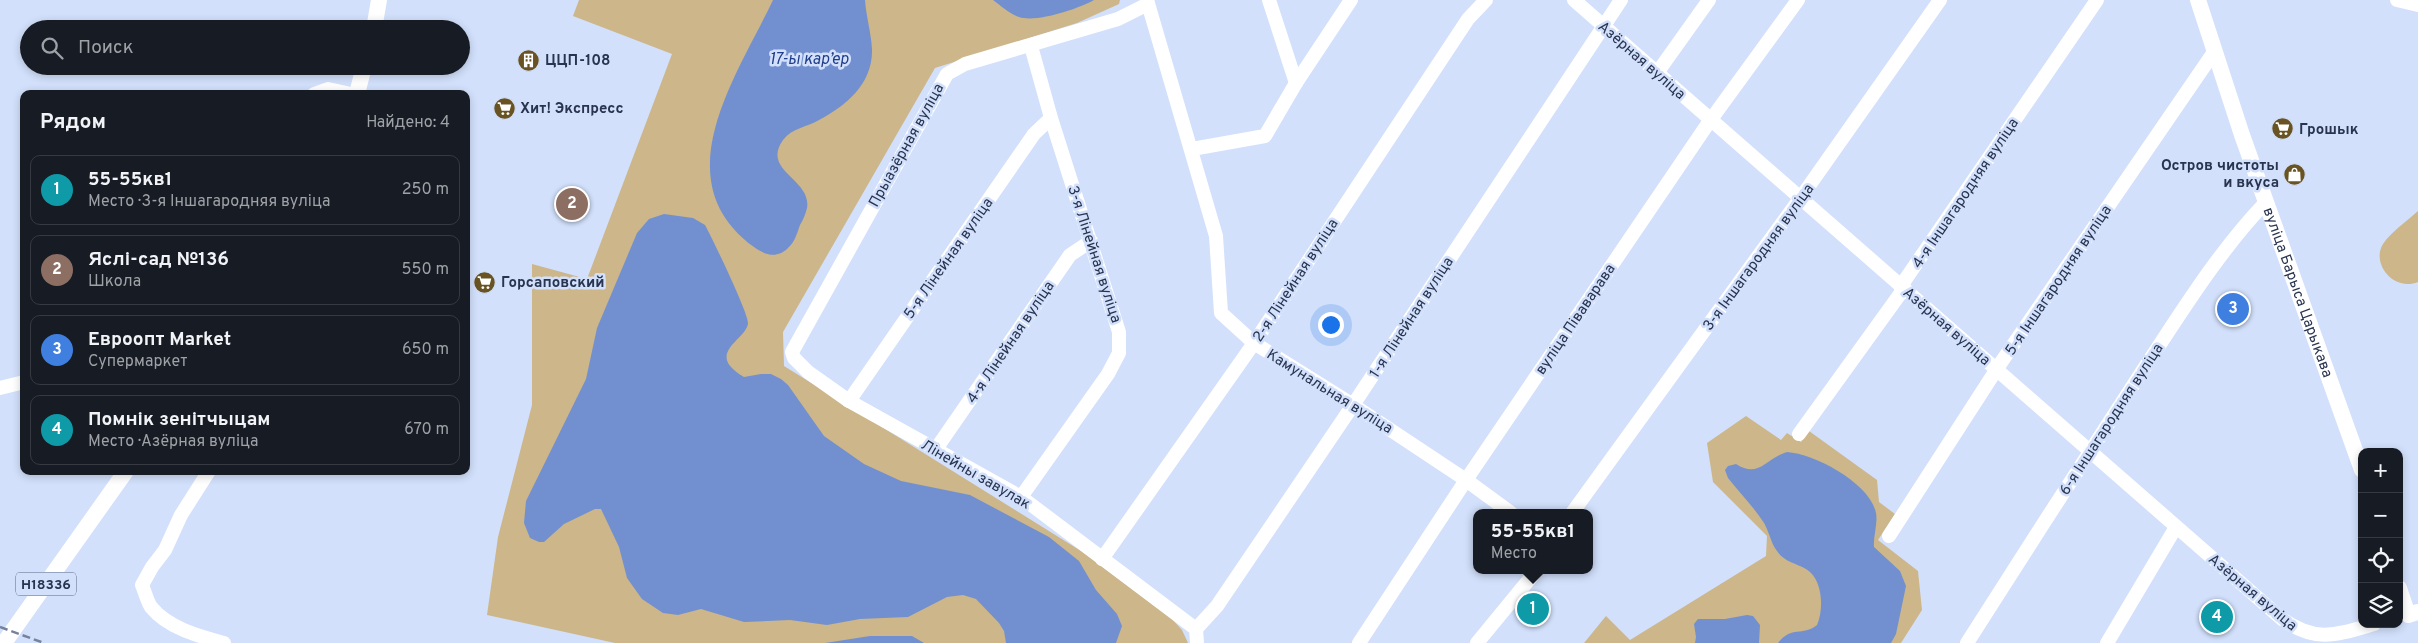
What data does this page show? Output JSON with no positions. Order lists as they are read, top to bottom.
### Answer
{
  "streets": {
    "main road": ["вуліца Барыса Царыкава", "Н18336"],
    "street": [
      "Азёрная вуліца",
      "Прыазёрная вуліца",
      "4-я Іншагародняя вуліца",
      "3-я Лінейная вуліца",
      "3-я Іншагародняя вуліца",
      "5-я Лінейная вуліца",
      "2-я Лінейная вуліца",
      "5-я Іншагародняя вуліца",
      "1-я Лінейная вуліца",
      "вуліца Піваварава",
      "4-я Лінейная вуліца",
      "Камунальная вуліца",
      "6-я Іншагародняя вуліца",
      "Лінейны завулак"
    ]
  },
  "crossings": [
    ["Азёрная вуліца", "4-я Іншагародняя вуліца"],
    ["Азёрная вуліца", "3-я Іншагародняя вуліца"],
    ["Азёрная вуліца", "5-я Іншагародняя вуліца"],
    ["Азёрная вуліца", "1-я Лінейная вуліца"],
    ["Азёрная вуліца", "вуліца Піваварава"],
    ["Азёрная вуліца", "6-я Іншагародняя вуліца"],
    ["Прыазёрная вуліца", "3-я Лінейная вуліца"],
    ["Прыазёрная вуліца", "Камунальная вуліца"],
    ["Прыазёрная вуліца", "Лінейны завулак"],
    ["3-я Лінейная вуліца", "5-я Лінейная вуліца"],
    ["3-я Лінейная вуліца", "4-я Лінейная вуліца"],
    ["3-я Лінейная вуліца", "Лінейны завулак"],
    ["5-я Лінейная вуліца", "Лінейны завулак"],
    ["2-я Лінейная вуліца", "Камунальная вуліца"],
    ["2-я Лінейная вуліца", "Лінейны завулак"],
    ["5-я Іншагародняя вуліца", "вуліца Барыса Царыкава"],
    ["вуліца Барыса Царыкава", "6-я Іншагародняя вуліца"],
    ["1-я Лінейная вуліца", "Камунальная вуліца"],
    ["1-я Лінейная вуліца", "Лінейны завулак"],
    ["вуліца Піваварава", "Камунальная вуліца"],
    ["4-я Лінейная вуліца", "Лінейны завулак"]
  ],
  "water": ["17-ы кар’ер"],
  "places": {
    "building": ["ЦЦП-108"],
    "supermarket": ["Хит! Экспресс", "Грошык", "Горсаповский"],
    "shop": ["Остров чистоты и вкуса"]
  },
  "page": {
    "search": "Поиск",
    "heading": ["Рядом", "Найдено: 4"],
    "list": [
      {
        "mark": "1",
        "name": "55-55кв1",
        "note": "Место · 3-я Іншагародняя вуліца",
        "value": "250 m"
      },
      {
        "mark": "2",
        "name": "Яслі-сад №136",
        "note": "Школа",
        "value": "550 m"
      },
      {
        "mark": "3",
        "name": "Евроопт Market",
        "note": "Супермаркет",
        "value": "650 m"
      },
      {
        "mark": "4",
        "name": "Помнік зенітчыцам",
        "note": "Место · Азёрная вуліца",
        "value": "670 m"
      }
    ],
    "pins": [
      "2",
      "3",
      "1",
      "4"
    ],
    "map_buttons": ["+", "−"],
    "popup": ["55-55кв1", "Место"]
  }
}
